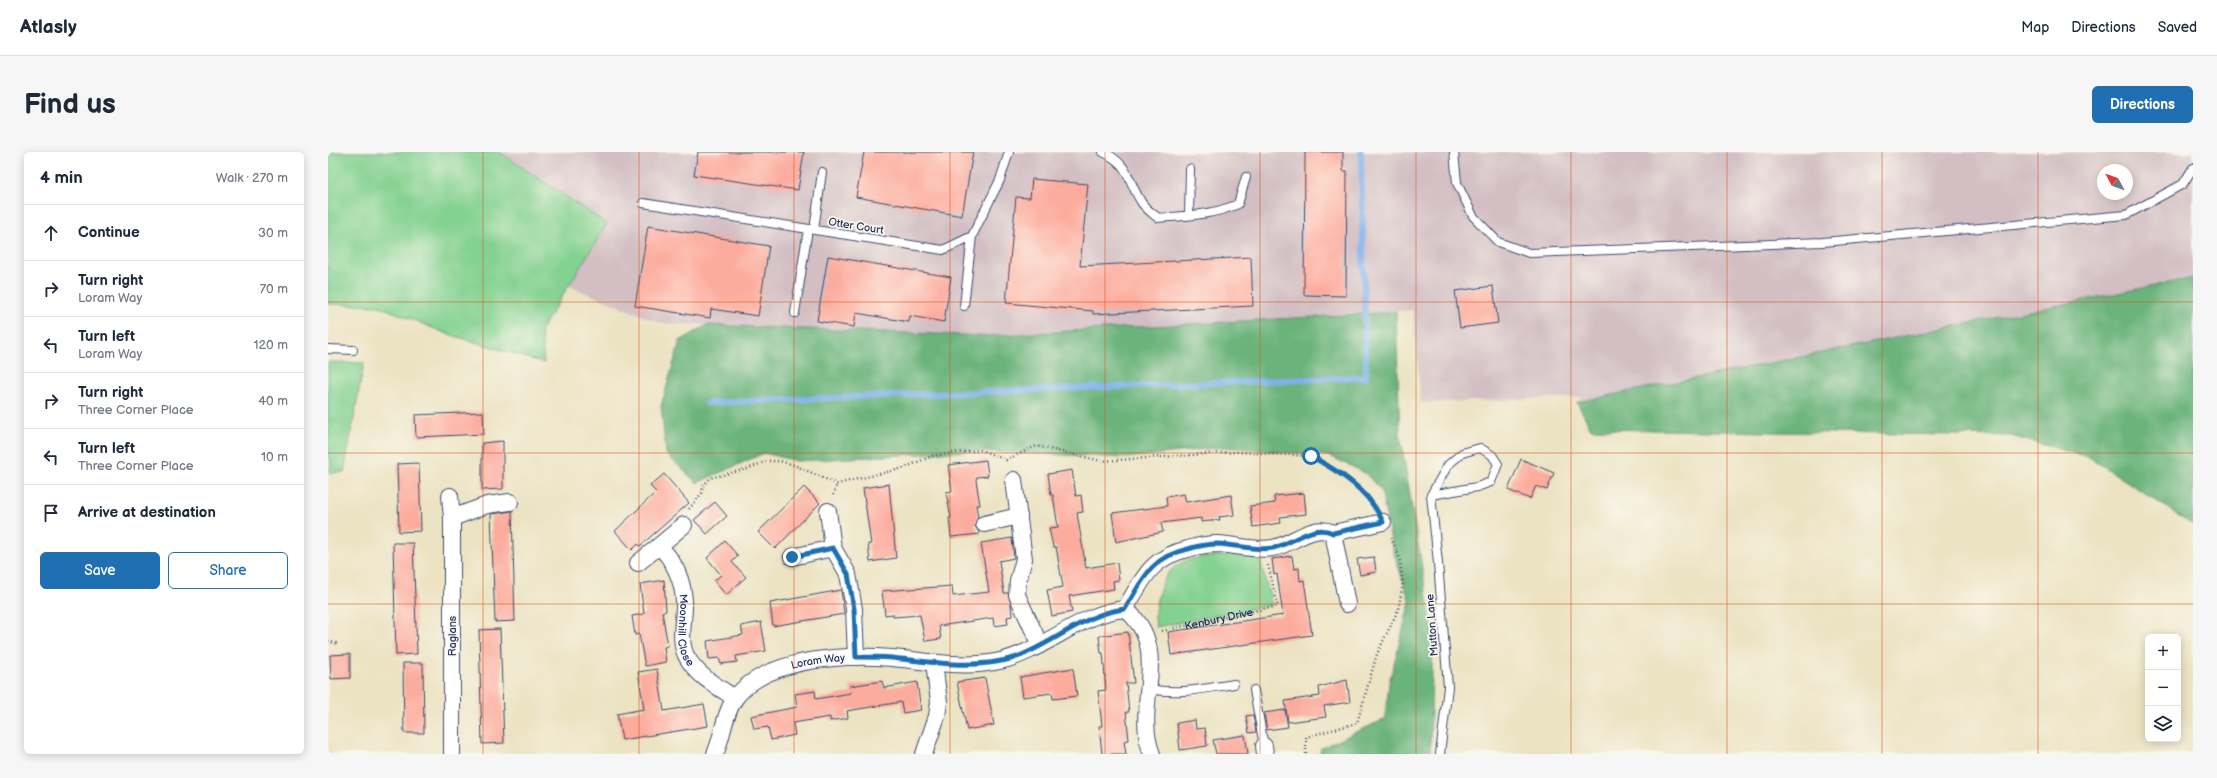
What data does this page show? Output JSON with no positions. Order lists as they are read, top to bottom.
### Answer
{
  "streets": {
    "street": ["Moonhill Close", "Raglans", "Loram Way"],
    "lane": ["Otter Court", "Mutton Lane"],
    "path": ["Kenbury Drive"]
  },
  "crossings": [
    ["Moonhill Close", "Loram Way"]
  ],
  "north": "top left",
  "page": {
    "header": "Atlasly",
    "nav": ["Map", "Directions", "Saved"],
    "buttons": [
      "Directions",
      ["Save", "Share"]
    ],
    "title": "Find us",
    "heading": ["4 min", "Walk · 270 m"],
    "list": [
      ["Continue", "30 m"],
      ["Turn right", "Loram Way", "70 m"],
      ["Turn left", "Loram Way", "120 m"],
      ["Turn right", "Three Corner Place", "40 m"],
      ["Turn left", "Three Corner Place", "10 m"],
      "Arrive at destination"
    ],
    "map_buttons": ["+", "−"]
  }
}
